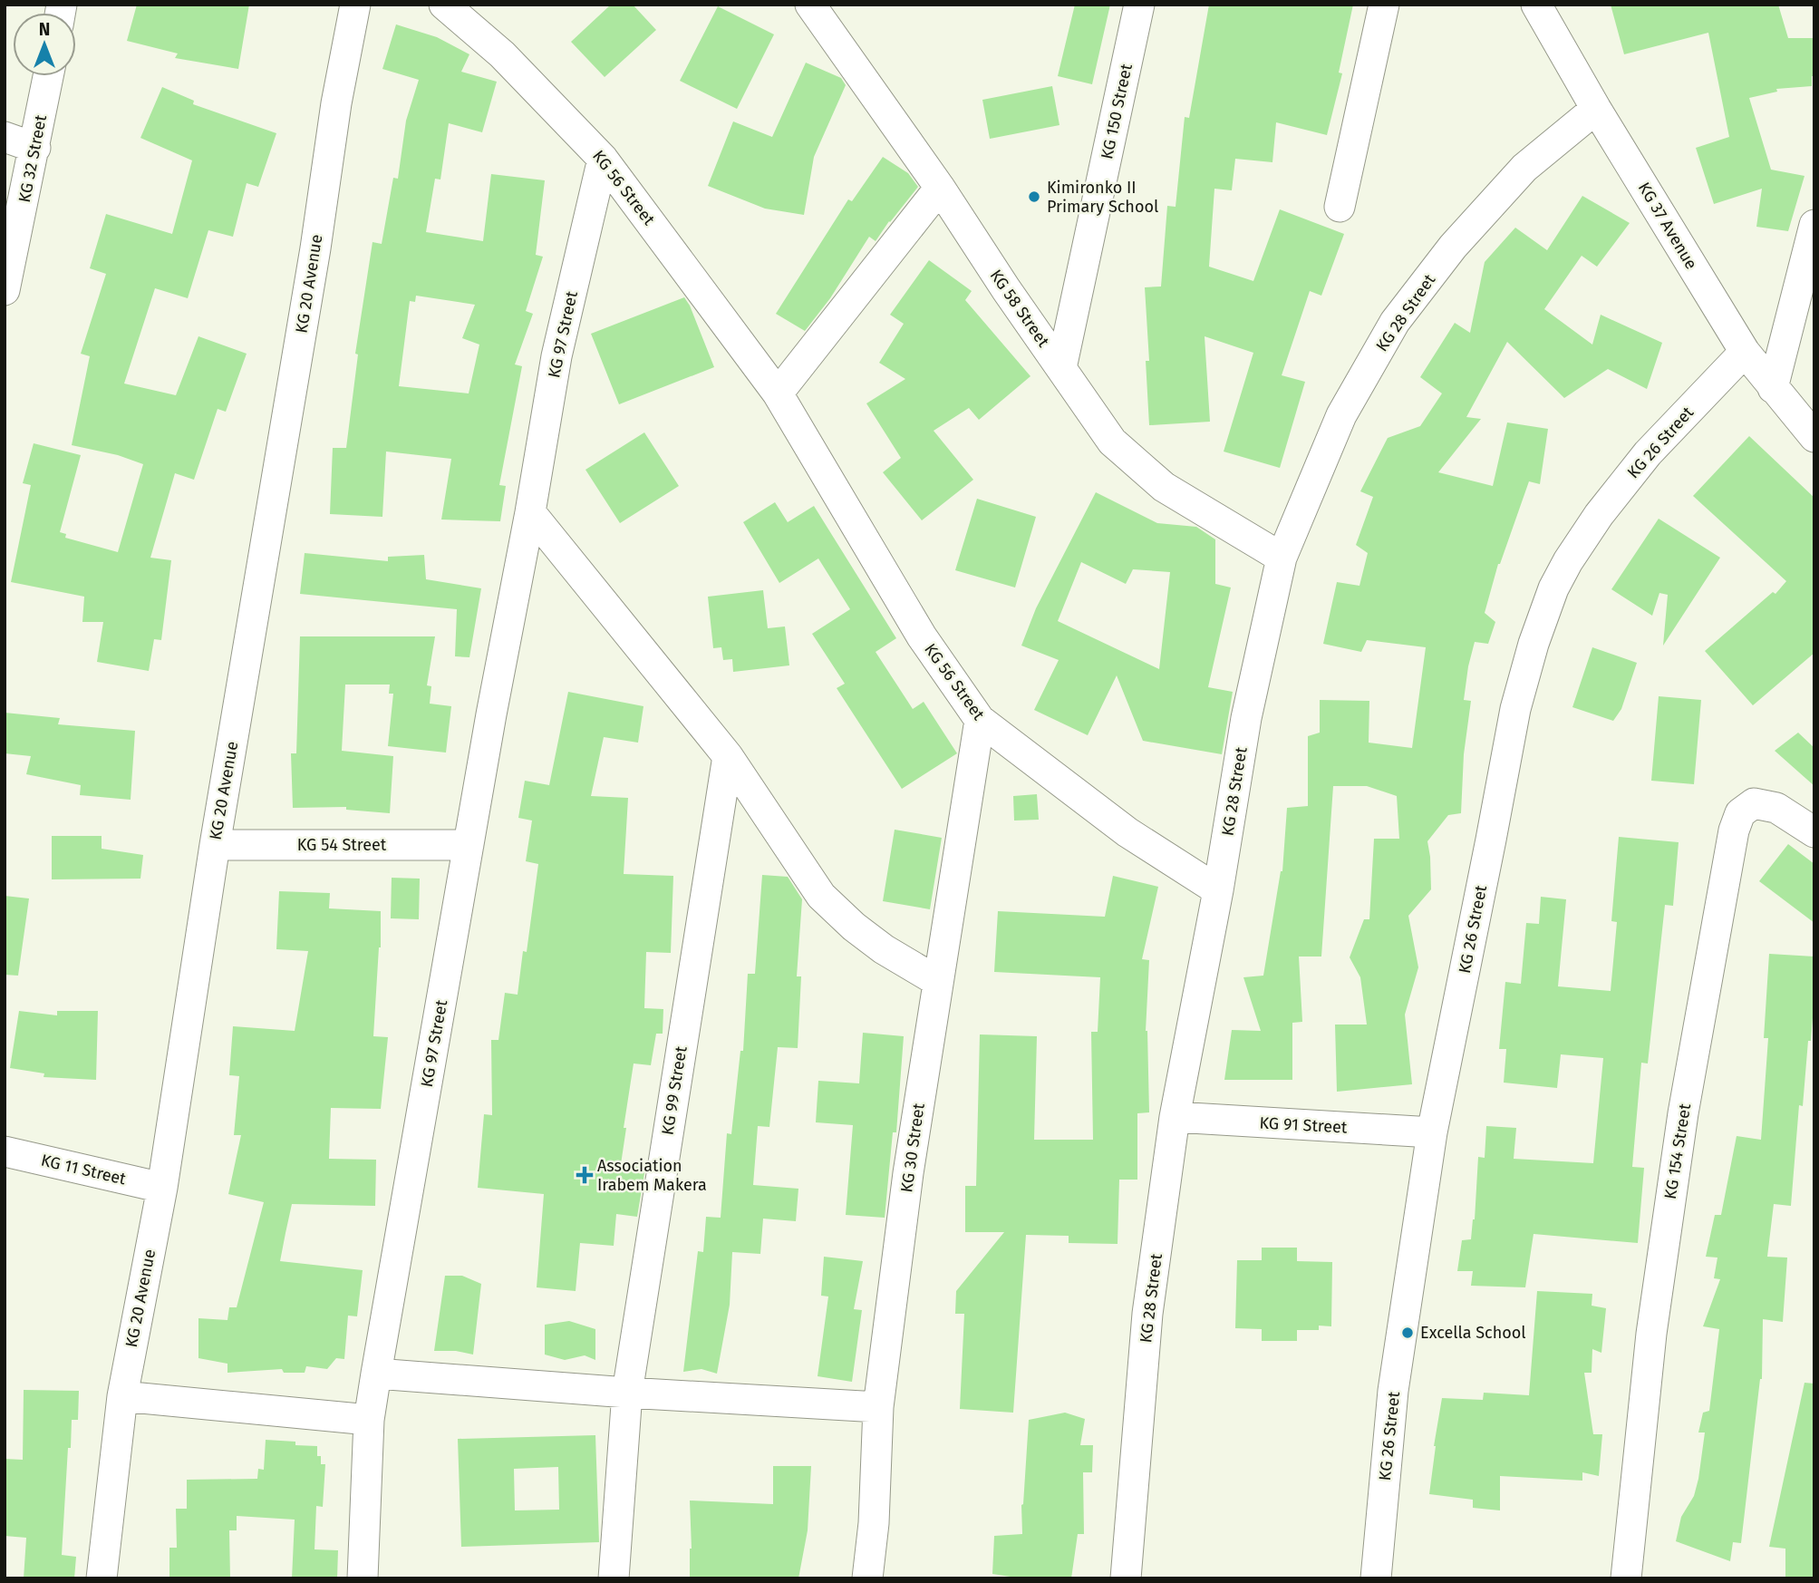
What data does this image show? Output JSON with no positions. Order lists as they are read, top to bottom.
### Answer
{
  "streets": {
    "street": [
      "KG 150 Street",
      "KG 32 Street",
      "KG 56 Street",
      "KG 37 Avenue",
      "KG 20 Avenue",
      "KG 58 Street",
      "KG 28 Street",
      "KG 97 Street",
      "KG 26 Street",
      "KG 54 Street",
      "KG 99 Street",
      "KG 91 Street",
      "KG 30 Street",
      "KG 154 Street",
      "KG 11 Street"
    ]
  },
  "crossings": [
    ["KG 150 Street", "KG 58 Street"],
    ["KG 56 Street", "KG 28 Street"],
    ["KG 56 Street", "KG 97 Street"],
    ["KG 56 Street", "KG 30 Street"],
    ["KG 37 Avenue", "KG 28 Street"],
    ["KG 37 Avenue", "KG 26 Street"],
    ["KG 20 Avenue", "KG 54 Street"],
    ["KG 20 Avenue", "KG 11 Street"],
    ["KG 58 Street", "KG 28 Street"],
    ["KG 28 Street", "KG 91 Street"],
    ["KG 97 Street", "KG 54 Street"],
    ["KG 26 Street", "KG 91 Street"]
  ],
  "places": {
    "other": ["Kimironko II Primary School", "Excella School"],
    "health": ["Association Irabem Makera"]
  },
  "north": "top"
}
